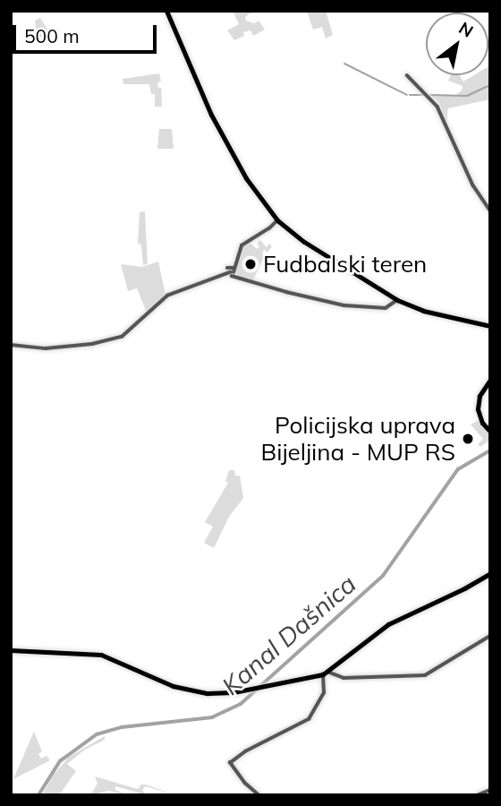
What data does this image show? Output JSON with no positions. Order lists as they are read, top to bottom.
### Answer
{
  "water": ["Kanal Dašnica"],
  "places": ["Fudbalski teren", "Policijska uprava Bijeljina - MUP RS"],
  "scale_bar": "500 m",
  "north": "top right"
}
